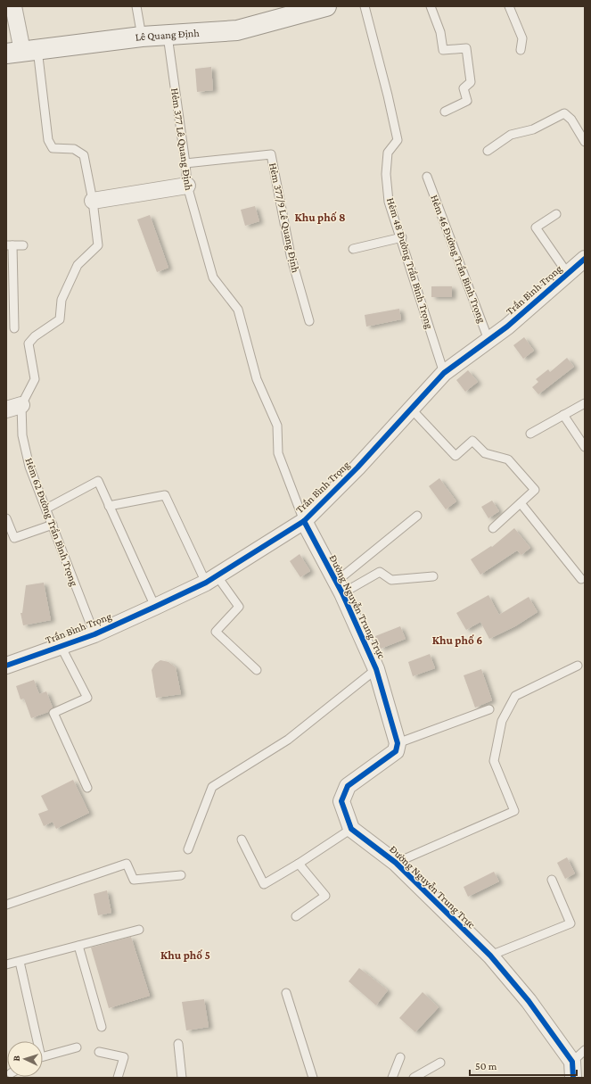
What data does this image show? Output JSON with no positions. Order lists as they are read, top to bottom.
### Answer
{
  "streets": {
    "main road": ["Lê Quang Định"],
    "street": ["Trần Bình Trọng", "Đường Nguyễn Trung Trực"],
    "lane": [
      "Hẻm 377 Lê Quang Định",
      "Hẻm 377/9 Lê Quang Định",
      "Hẻm 46 Đường Trần Bình Trọng",
      "Hẻm 48 Đường Trần Bình Trọng",
      "Hẻm 62 Đường Trần Bình Trọng"
    ]
  },
  "crossings": [
    ["Lê Quang Định", "Hẻm 377 Lê Quang Định"],
    ["Hẻm 377 Lê Quang Định", "Hẻm 377/9 Lê Quang Định"],
    ["Hẻm 377 Lê Quang Định", "Trần Bình Trọng"],
    ["Hẻm 377 Lê Quang Định", "Đường Nguyễn Trung Trực"],
    ["Hẻm 46 Đường Trần Bình Trọng", "Trần Bình Trọng"],
    ["Hẻm 48 Đường Trần Bình Trọng", "Trần Bình Trọng"],
    ["Trần Bình Trọng", "Hẻm 62 Đường Trần Bình Trọng"],
    ["Trần Bình Trọng", "Đường Nguyễn Trung Trực"]
  ],
  "districts": ["Khu phố 8", "Khu phố 6", "Khu phố 5"],
  "scale_bar": "50 m",
  "north": "left"
}
